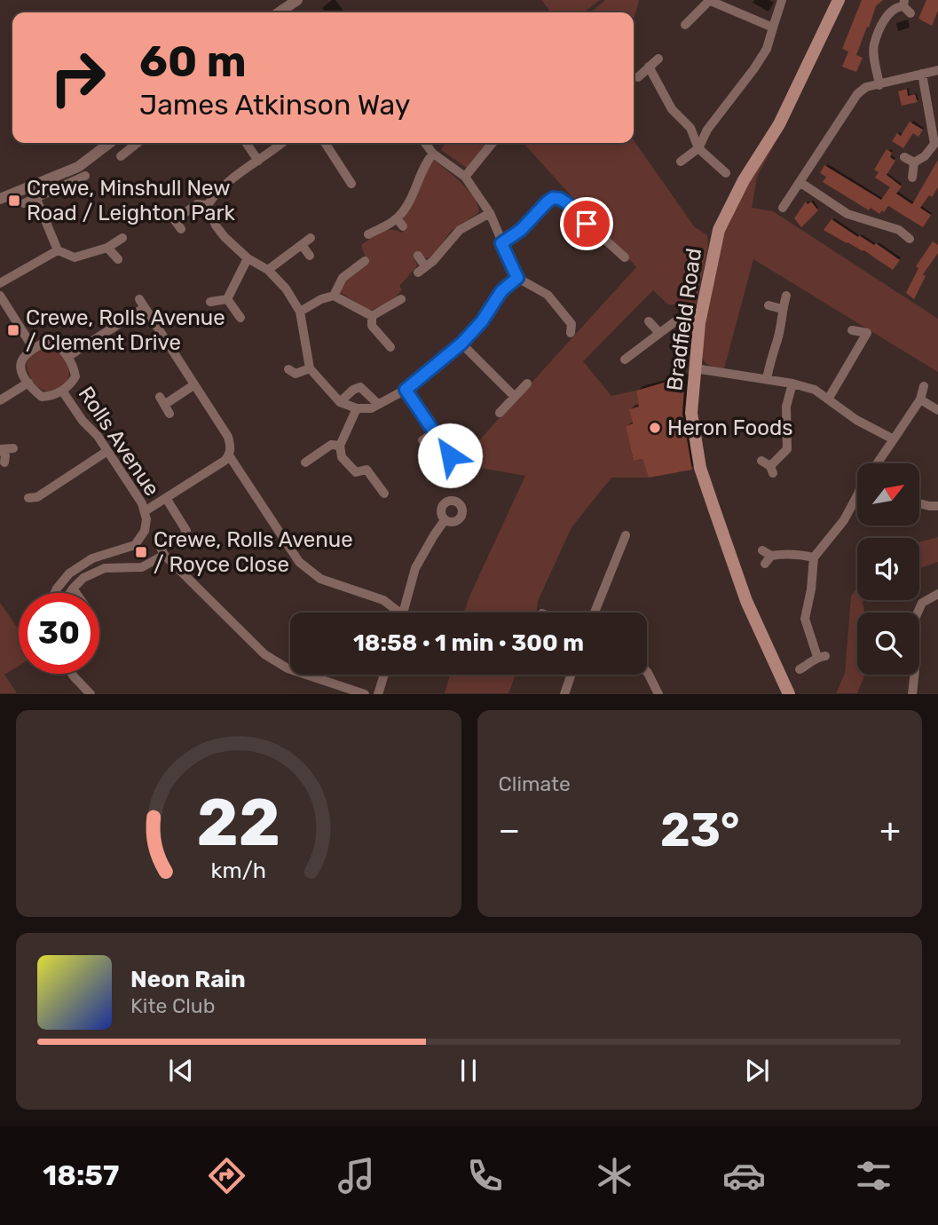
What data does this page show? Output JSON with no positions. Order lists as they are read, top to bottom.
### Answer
{
  "streets": {
    "main road": ["Bradfield Road"],
    "street": ["Rolls Avenue"]
  },
  "places": {
    "transit": ["Crewe, Minshull New Road / Leighton Park", "Crewe, Rolls Avenue / Clement Drive", "Crewe, Rolls Avenue / Royce Close"],
    "other": ["Heron Foods"]
  },
  "north": "top right",
  "page": {
    "turn": ["60 m", "James Atkinson Way"],
    "limit": "30",
    "trip": "18:58 · 1 min · 300 m",
    "tile": "Climate",
    "heat": ["−", "23°", "+"],
    "song": ["Neon Rain", "Kite Club"],
    "tabs": "18:57",
    "gauge": ["22", "km/h"]
  }
}
